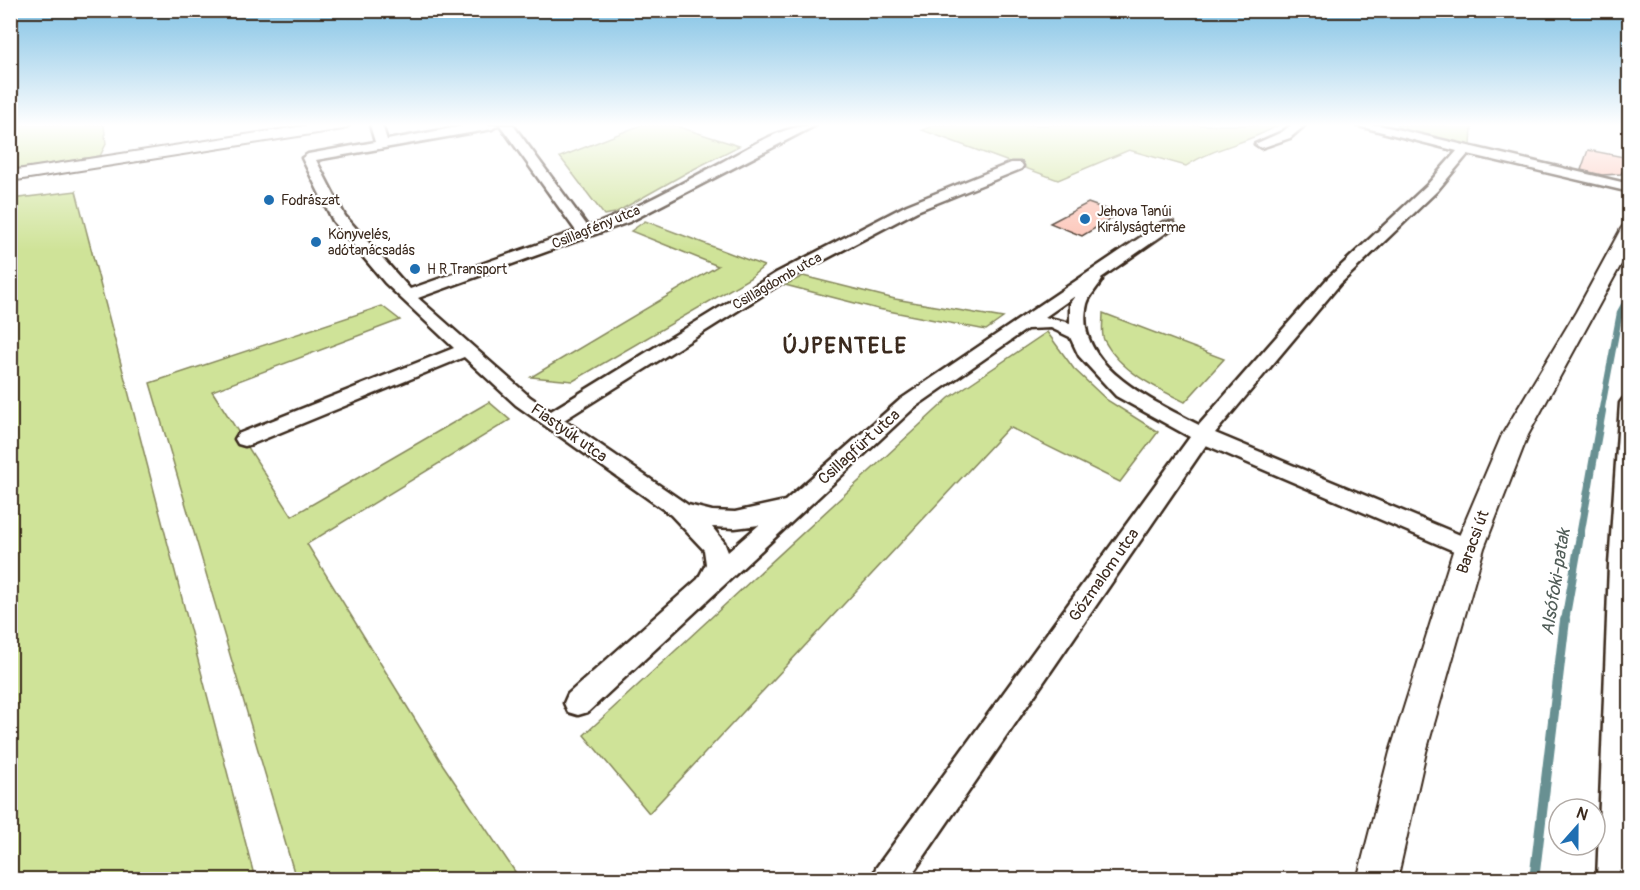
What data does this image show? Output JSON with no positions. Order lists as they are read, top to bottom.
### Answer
{
  "streets": {
    "street": [
      "Csillagfény utca",
      "Csillagdomb utca",
      "Fiastyúk utca",
      "Csillagfürt utca",
      "Baracsi út",
      "Gőzmalom utca"
    ]
  },
  "crossings": [
    ["Csillagfény utca", "Fiastyúk utca"],
    ["Csillagdomb utca", "Fiastyúk utca"],
    ["Fiastyúk utca", "Csillagfürt utca"]
  ],
  "districts": ["ÚJPENTELE"],
  "water": ["Alsófoki-patak"],
  "places": [
    "Fodrászat",
    "Jehova Tanúi Királyságterme",
    "Könyvelés, adótanácsadás",
    "H R Transport"
  ],
  "north": "top"
}
